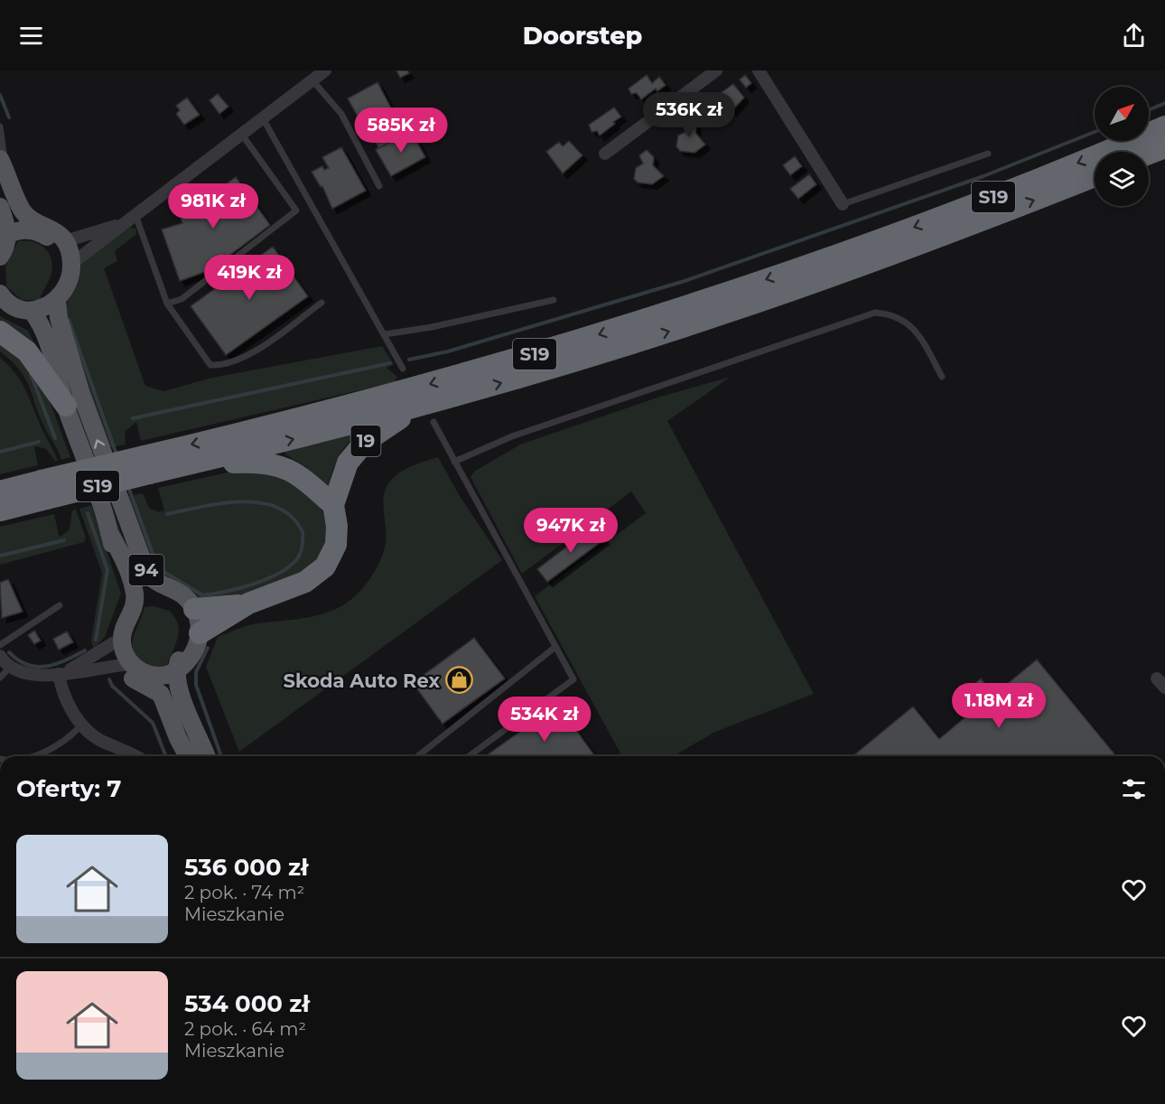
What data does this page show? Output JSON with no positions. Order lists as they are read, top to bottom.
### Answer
{
  "streets": {
    "highway": ["S19", "19"],
    "main road": ["94"]
  },
  "crossings": [
    ["S19", "19"]
  ],
  "places": {
    "shop": ["Skoda Auto Rex"]
  },
  "north": "top right",
  "page": {
    "header": "Doorstep",
    "price": [
      "536K zł",
      "585K zł",
      "981K zł",
      "419K zł",
      "947K zł",
      "1.18M zł",
      "534K zł"
    ],
    "heading": "Oferty: 7",
    "list": [
      {
        "name": "536 000 zł",
        "note": "2 pok. · 74 m² · Mieszkanie"
      },
      {
        "name": "534 000 zł",
        "note": "2 pok. · 64 m² · Mieszkanie"
      }
    ]
  }
}
